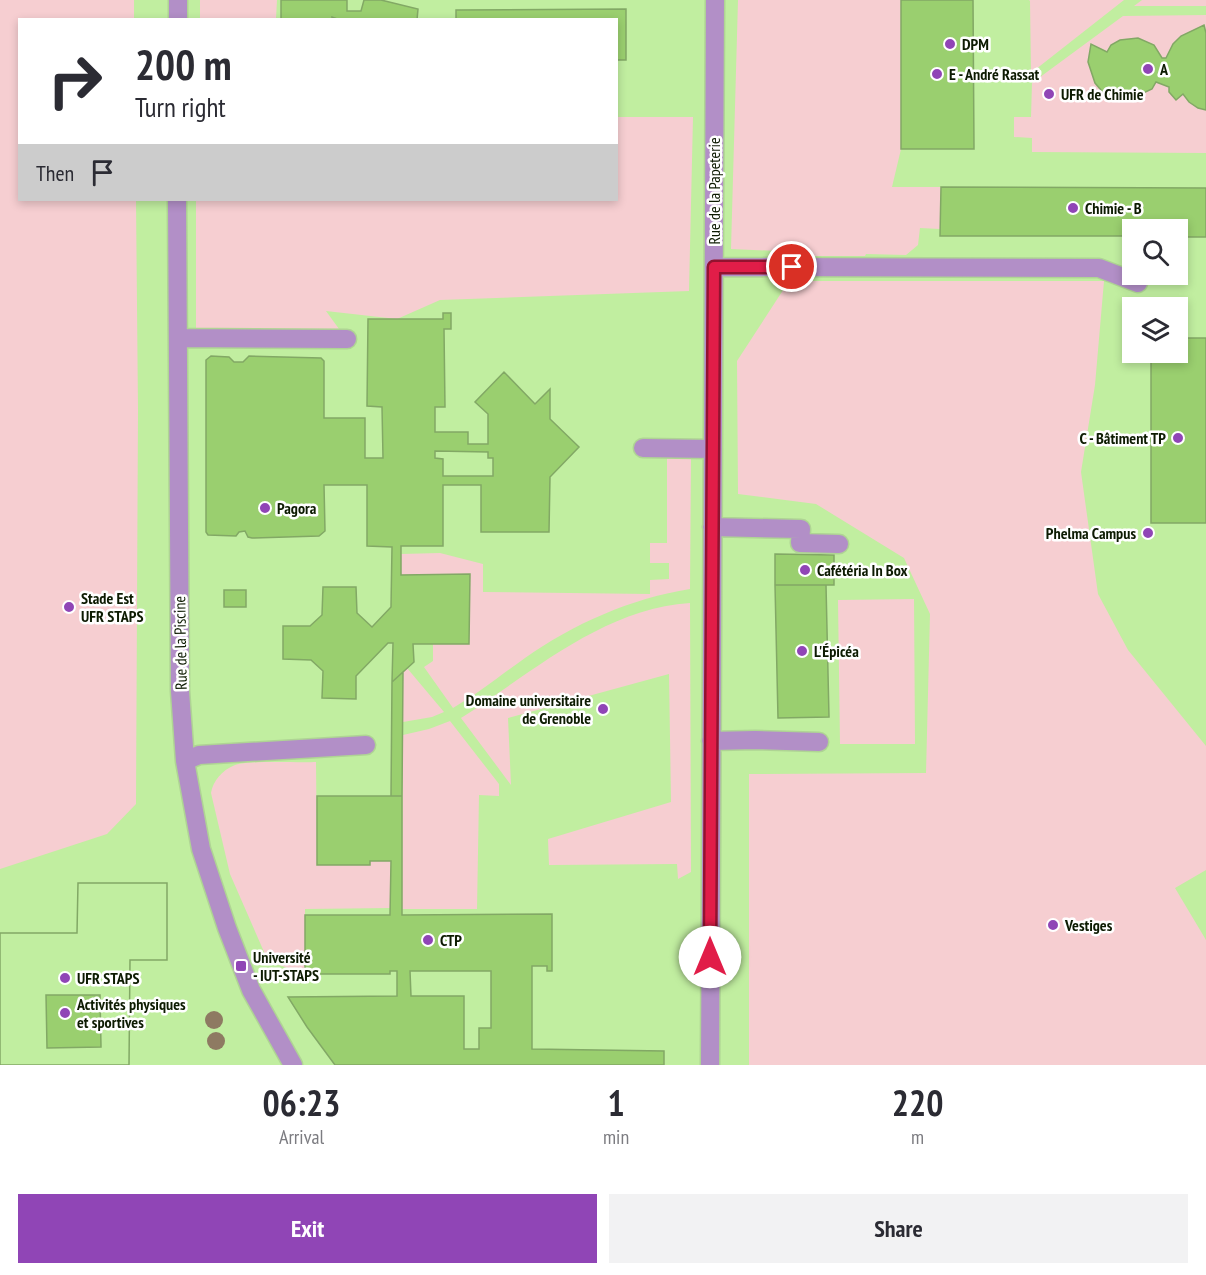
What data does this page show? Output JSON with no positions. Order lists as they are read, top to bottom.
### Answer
{
  "streets": {
    "street": ["Rue de la Papeterie", "Rue de la Piscine"]
  },
  "places": {
    "other": [
      "DPM",
      "A",
      "E - André Rassat",
      "UFR de Chimie",
      "Chimie - B",
      "C - Bâtiment TP",
      "Pagora",
      "Phelma Campus",
      "Cafétéria In Box",
      "Stade Est UFR STAPS",
      "L'Épicéa",
      "Domaine universitaire de Grenoble",
      "Vestiges",
      "CTP",
      "UFR STAPS",
      "Activités physiques et sportives"
    ],
    "transit": ["Université - IUT-STAPS"]
  },
  "page": {
    "turn": ["200 m", "Turn right"],
    "then": "Then",
    "eta": [
      "06:23",
      "Arrival",
      "1",
      "min",
      "220",
      "m"
    ],
    "buttons": ["Exit", "Share"]
  }
}
